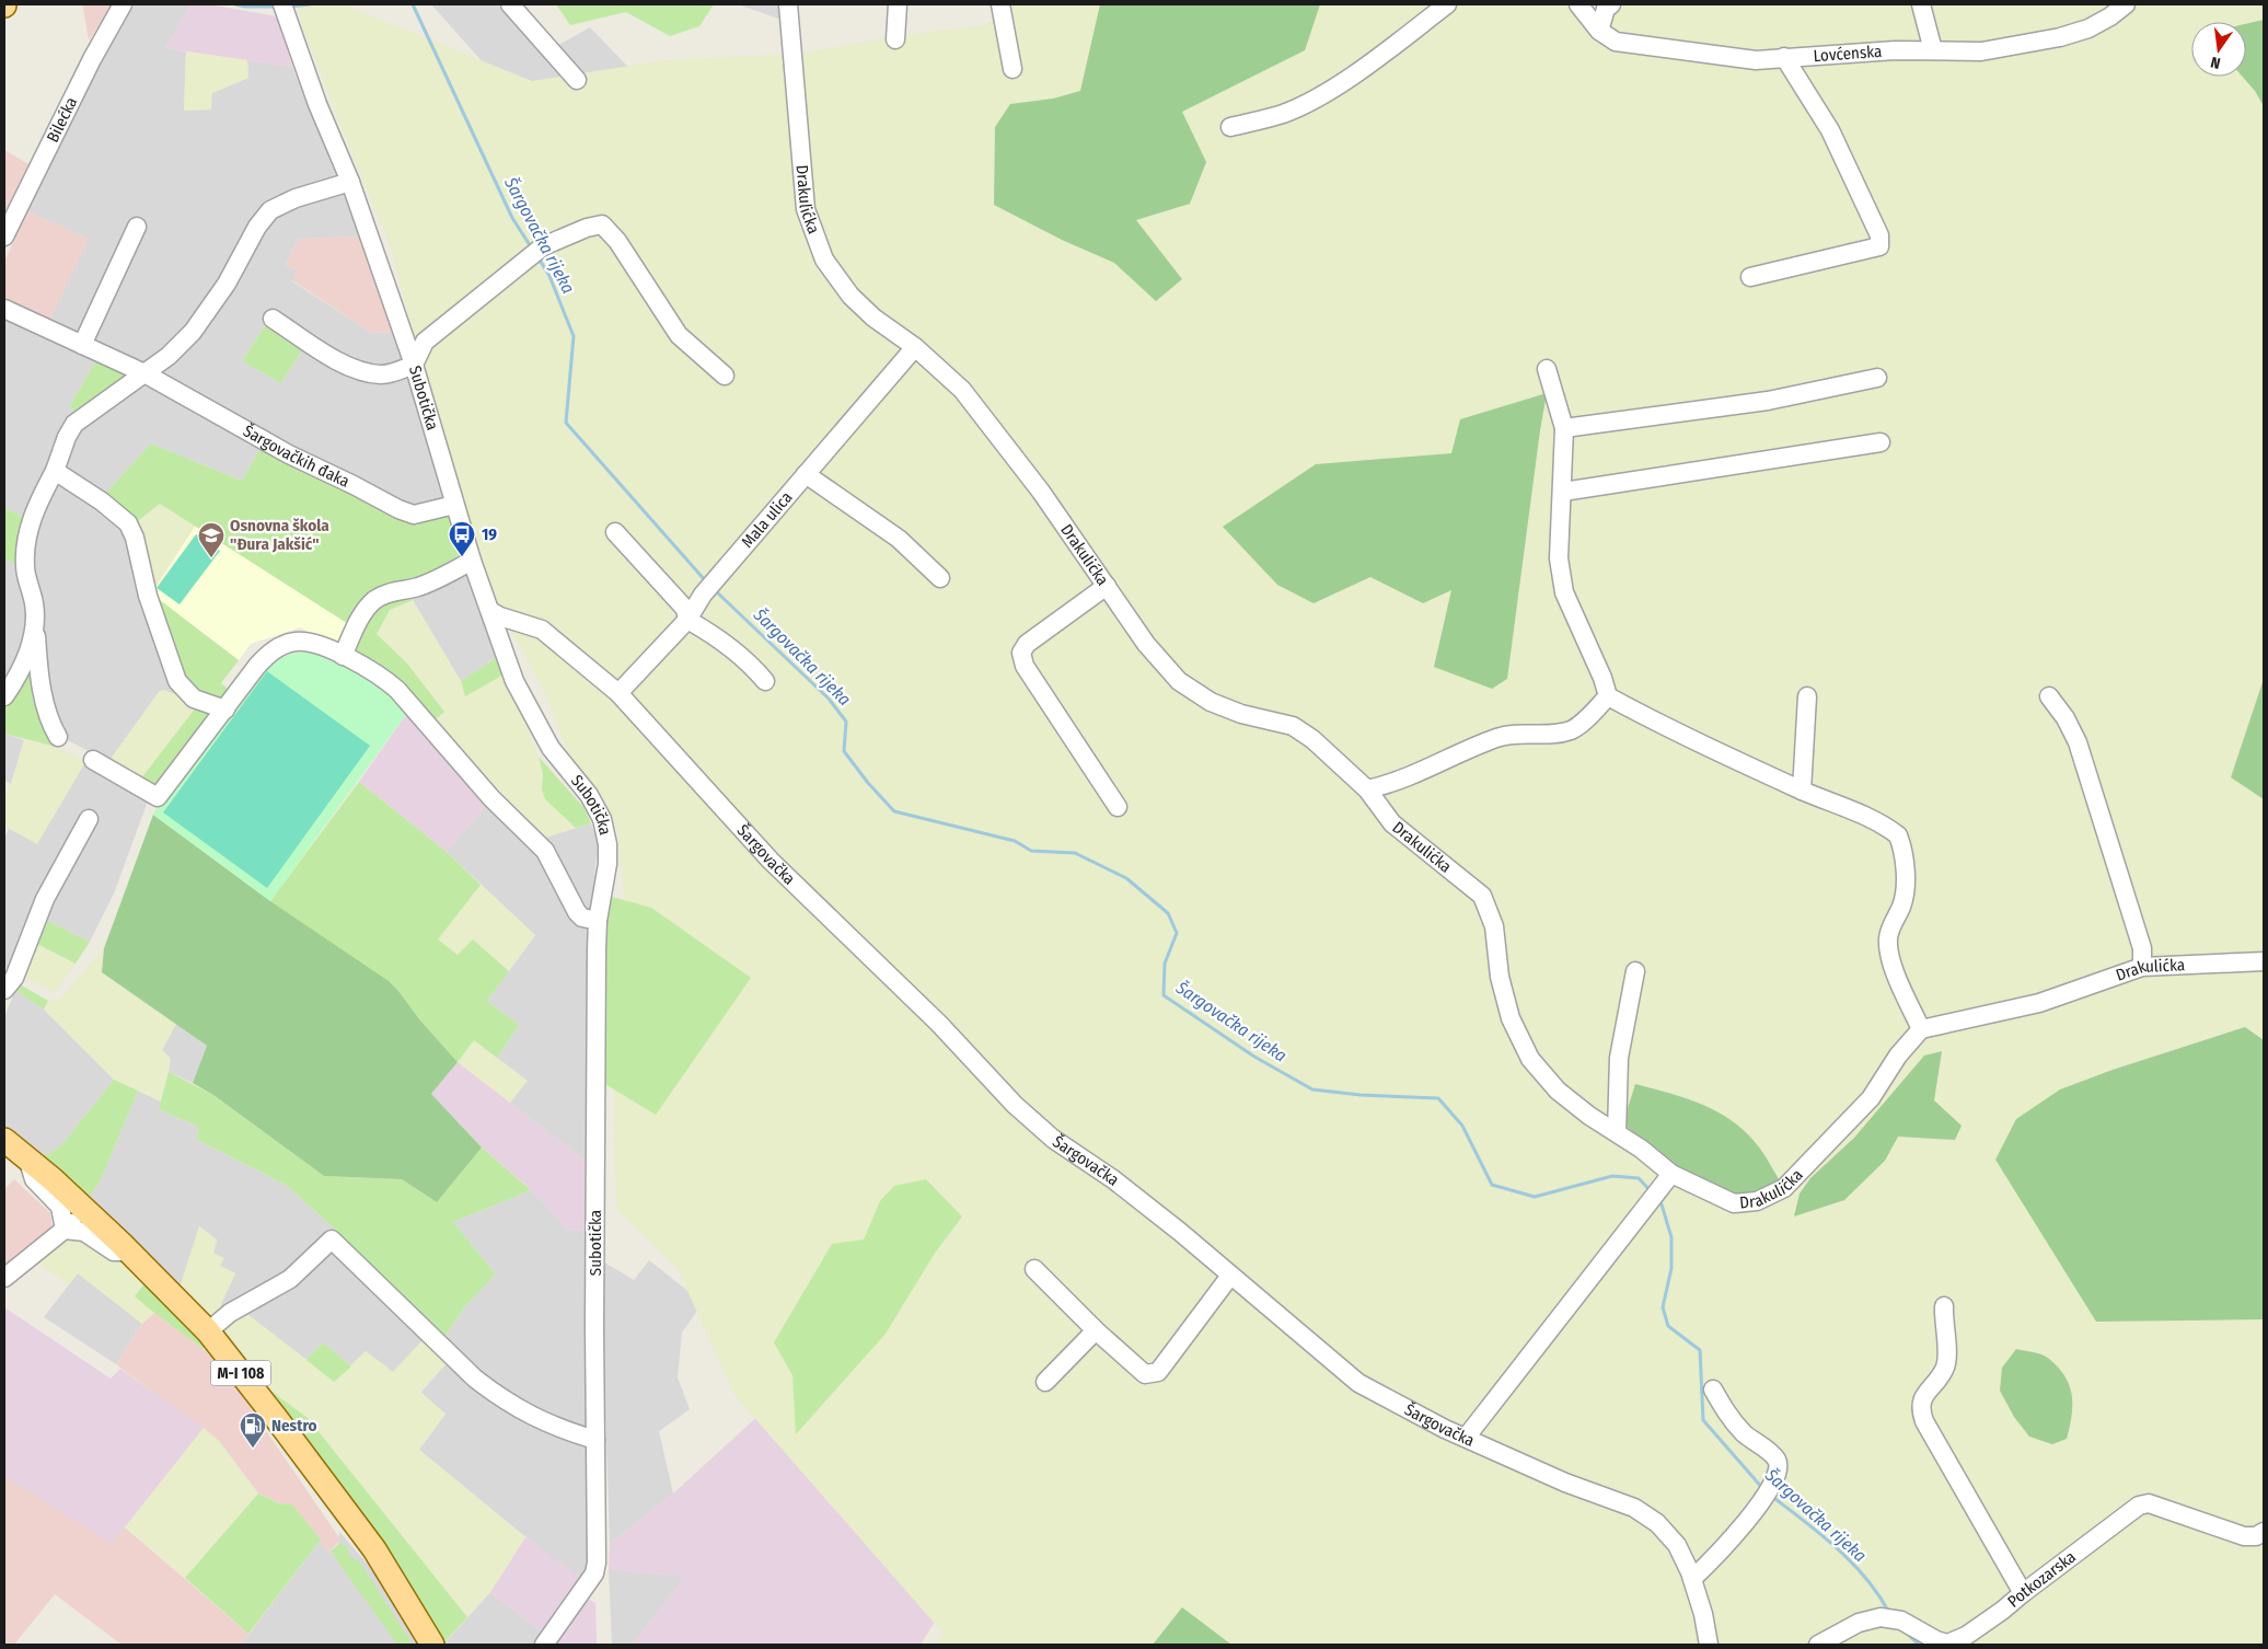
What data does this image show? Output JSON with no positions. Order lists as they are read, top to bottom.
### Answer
{
  "streets": {
    "main road": ["M-I 108"],
    "street": [
      "Lovćenska",
      "Bilećka",
      "Drakulićka",
      "Subotička",
      "Šargovačkih đaka",
      "Mala ulica",
      "Šargovačka",
      "Potkozarska"
    ]
  },
  "crossings": [
    ["Drakulićka", "Mala ulica"],
    ["Subotička", "Šargovačkih đaka"],
    ["Subotička", "Šargovačka"],
    ["Mala ulica", "Šargovačka"]
  ],
  "water": ["Šargovačka rijeka"],
  "places": {
    "bus stop": ["19"],
    "school or university": ["Osnovna škola \"Đura Jakšić\""],
    "fuel station": ["Nestro"]
  },
  "north": "bottom"
}
